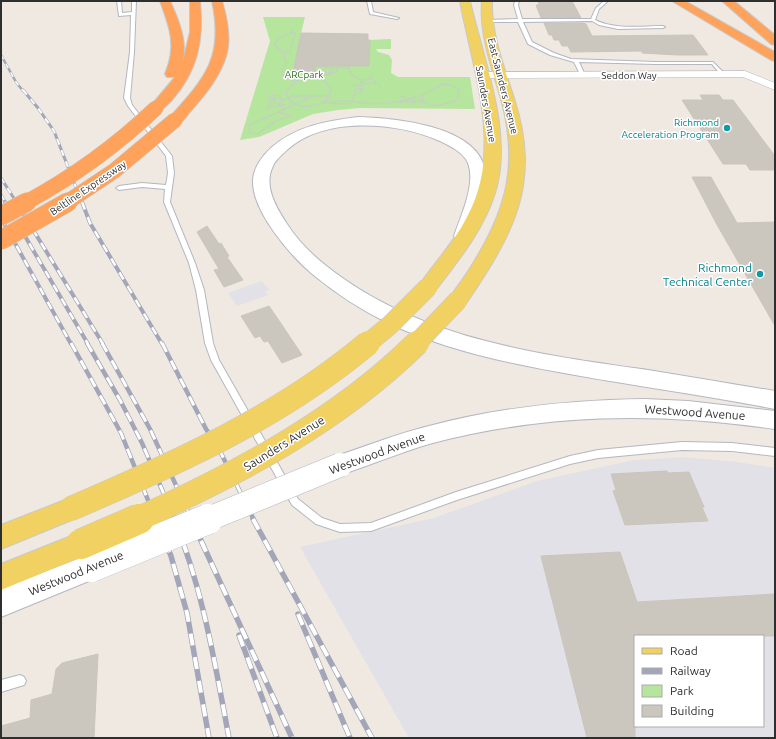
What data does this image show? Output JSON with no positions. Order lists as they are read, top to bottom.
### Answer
{
  "streets": {
    "highway": ["Beltline Expressway"],
    "main road": ["East Saunders Avenue", "Saunders Avenue", "Westwood Avenue"],
    "street": ["Seddon Way"]
  },
  "crossings": [
    ["Seddon Way", "East Saunders Avenue"],
    ["Seddon Way", "Saunders Avenue"],
    ["East Saunders Avenue", "Saunders Avenue"],
    ["Saunders Avenue", "Westwood Avenue"]
  ],
  "parks": ["ARCpark"],
  "places": ["Richmond Acceleration Program", "Richmond Technical Center"],
  "legend": [
    "Road",
    "Railway",
    "Park",
    "Building"
  ]
}
